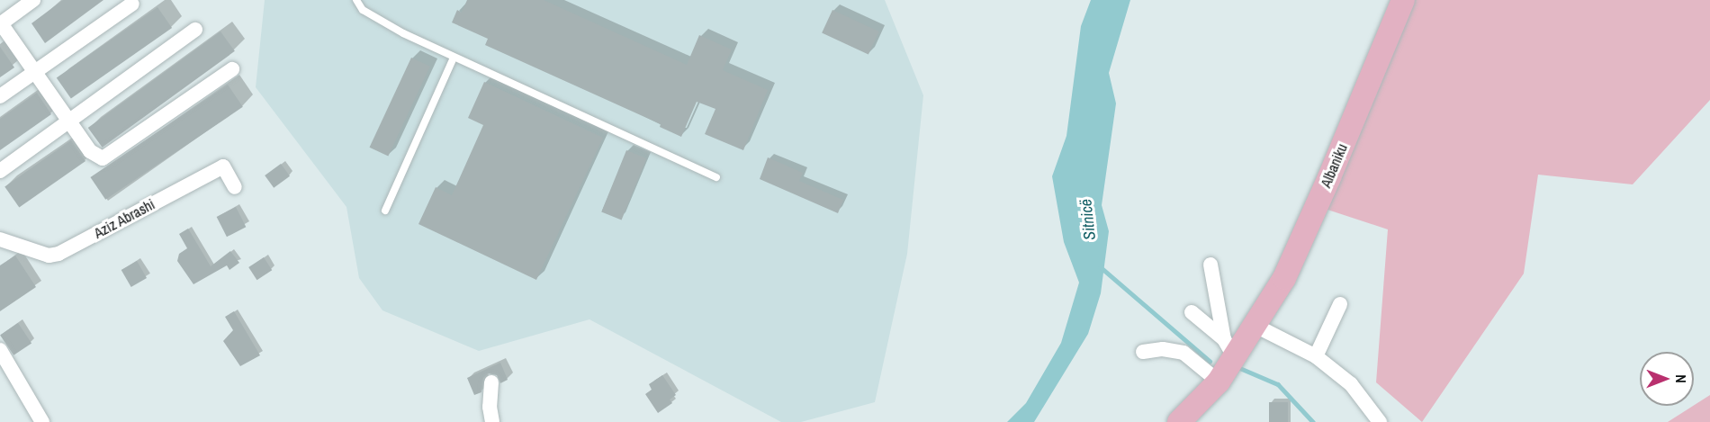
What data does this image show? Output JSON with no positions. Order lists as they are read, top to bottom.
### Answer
{
  "streets": {
    "main road": ["Albaniku"],
    "street": ["Aziz Abrashi"]
  },
  "water": ["Sitnicë"],
  "north": "right"
}
